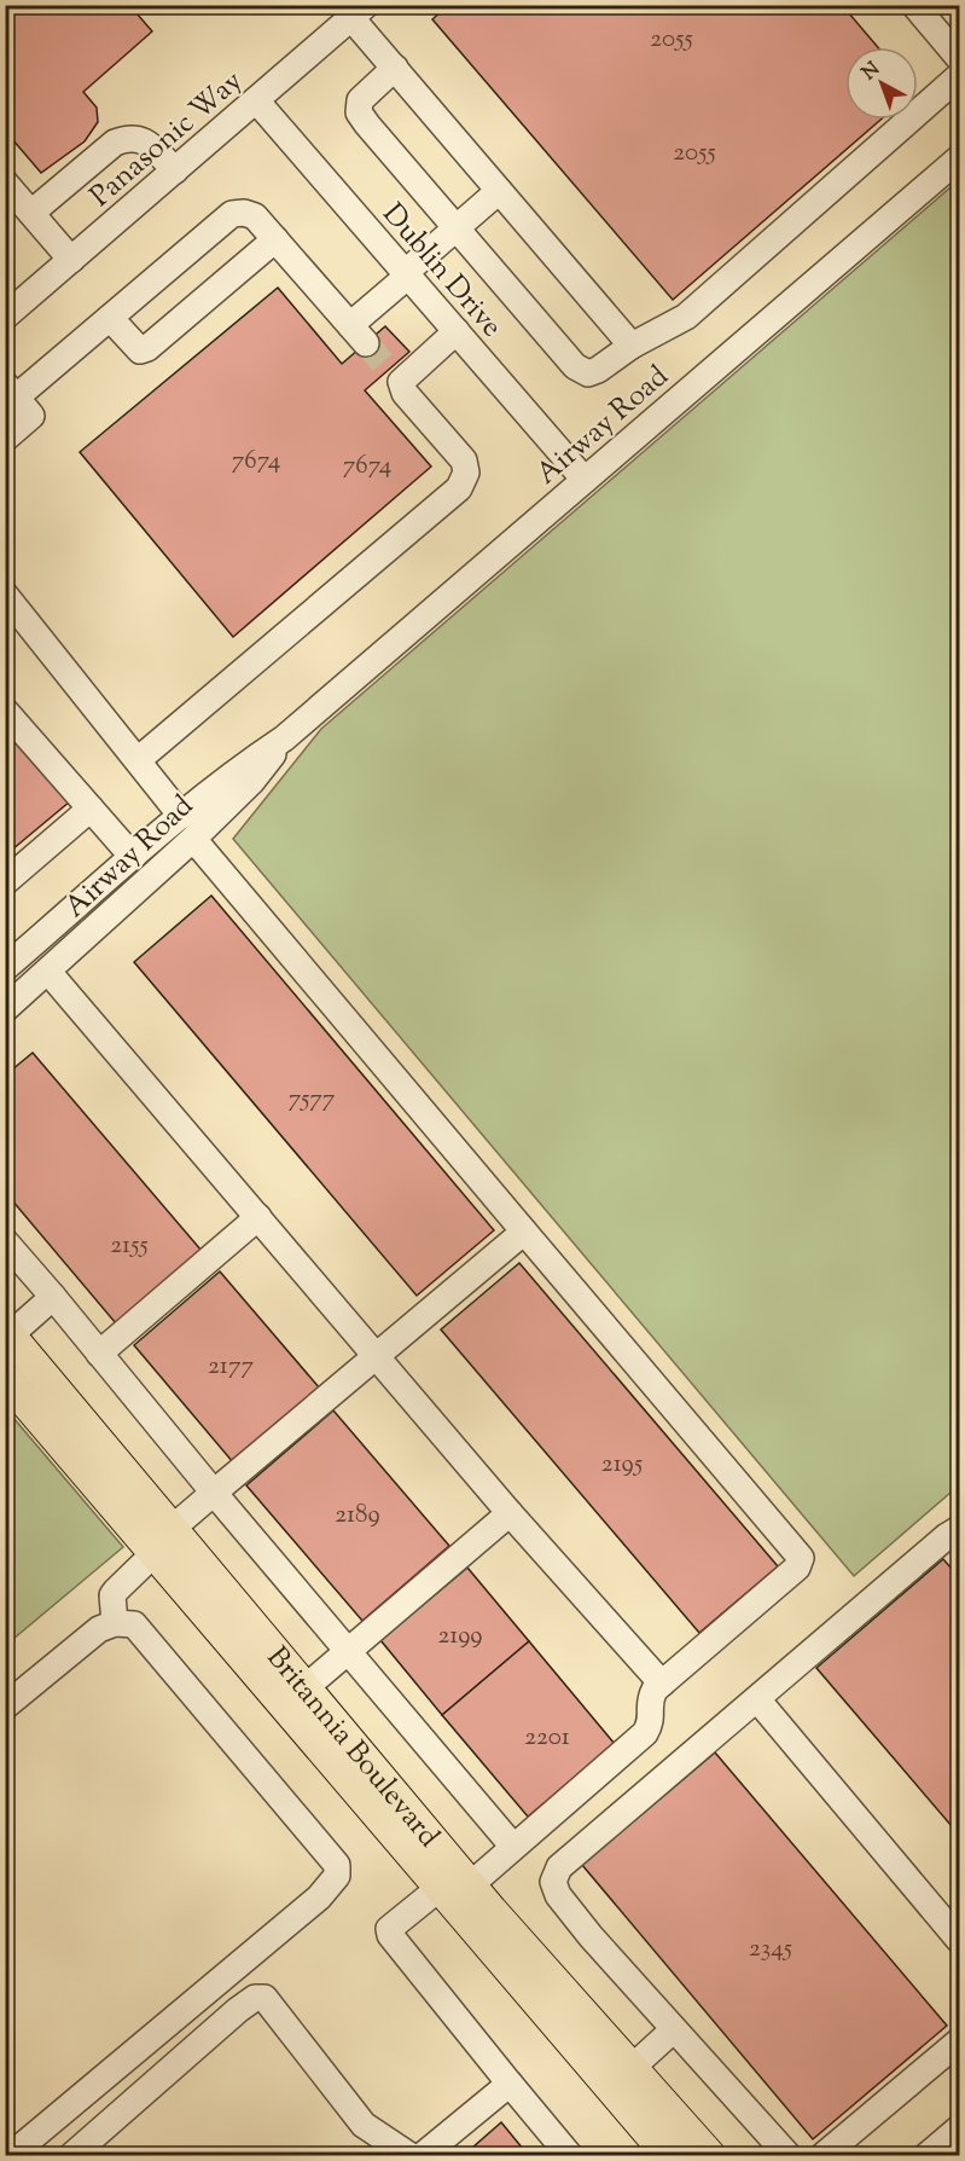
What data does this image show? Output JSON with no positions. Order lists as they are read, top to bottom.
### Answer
{
  "streets": {
    "main road": ["Britannia Boulevard"],
    "street": ["Panasonic Way", "Dublin Drive", "Airway Road"]
  },
  "crossings": [
    ["Panasonic Way", "Dublin Drive"],
    ["Dublin Drive", "Airway Road"]
  ],
  "house_numbers": [
    "2055",
    "2055",
    "7674",
    "7674",
    "7577",
    "2155",
    "2177",
    "2195",
    "2189",
    "2199",
    "2201",
    "2345"
  ],
  "north": "top left"
}
